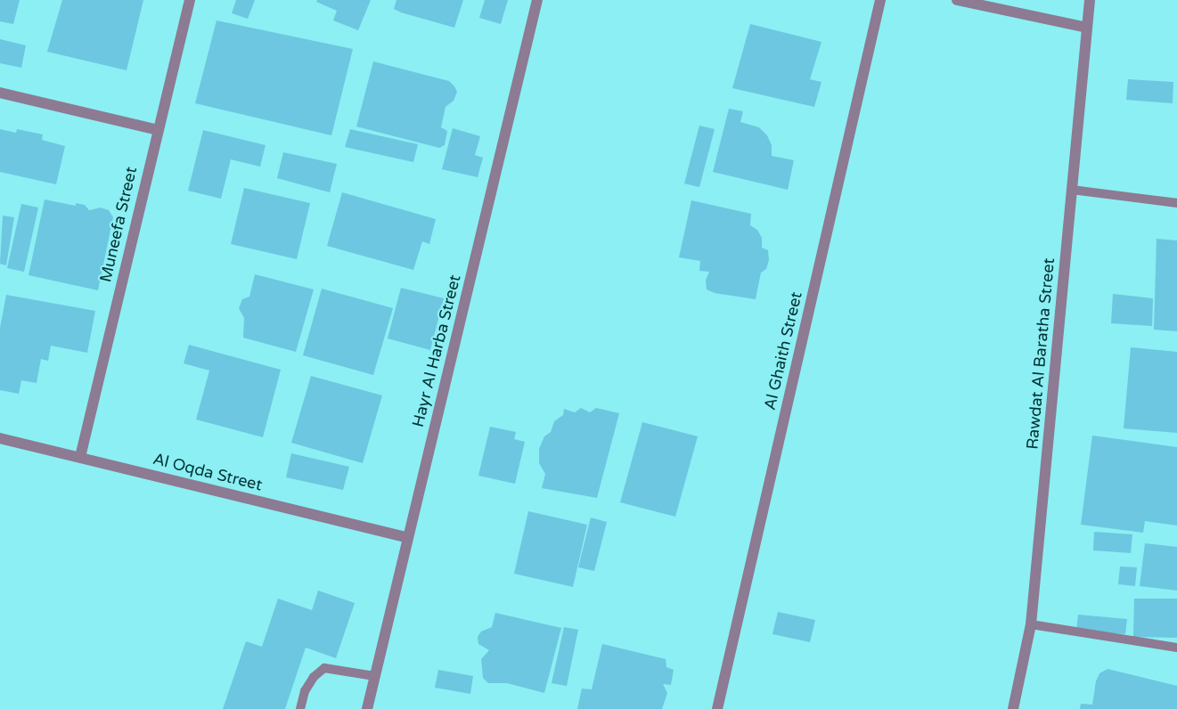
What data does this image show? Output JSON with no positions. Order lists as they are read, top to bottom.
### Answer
{
  "streets": {
    "street": [
      "Muneefa Street",
      "Hayr Al Harba Street",
      "Al Ghaith Street",
      "Rawdat Al Baratha Street",
      "Al Oqda Street"
    ]
  },
  "crossings": [
    ["Muneefa Street", "Al Oqda Street"],
    ["Hayr Al Harba Street", "Al Oqda Street"]
  ]
}
